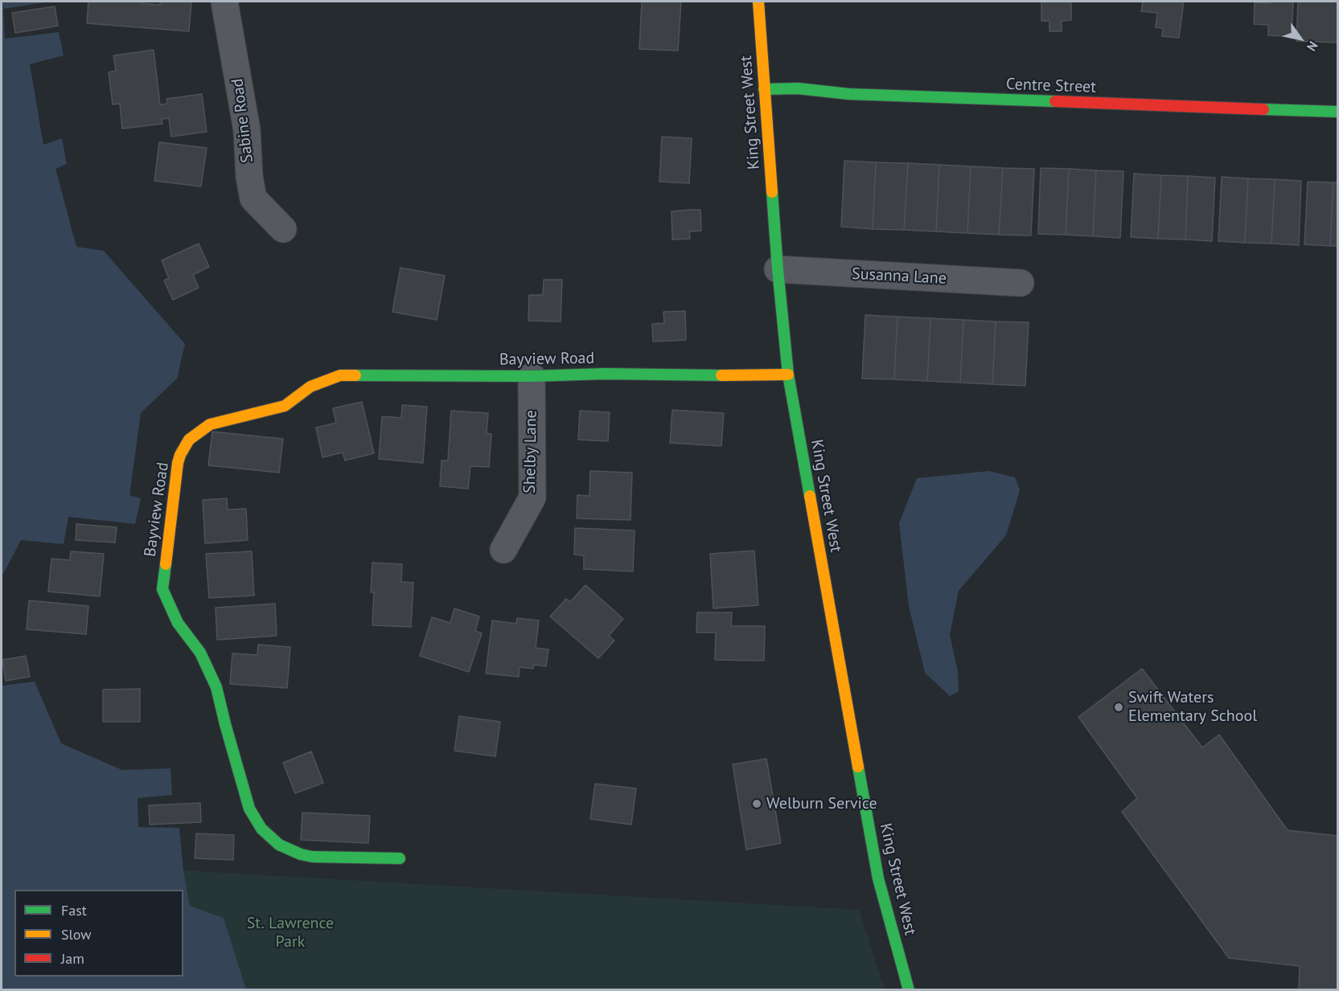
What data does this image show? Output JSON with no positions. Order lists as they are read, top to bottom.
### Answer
{
  "streets": {
    "street": [
      "Centre Street",
      "King Street West",
      "Sabine Road",
      "Susanna Lane",
      "Bayview Road",
      "Shelby Lane"
    ]
  },
  "crossings": [
    ["Centre Street", "King Street West"],
    ["King Street West", "Susanna Lane"],
    ["King Street West", "Bayview Road"],
    ["Bayview Road", "Shelby Lane"]
  ],
  "parks": ["St. Lawrence Park"],
  "places": ["Swift Waters Elementary School", "Welburn Service"],
  "legend": ["Fast", "Slow", "Jam"],
  "north": "bottom right"
}
